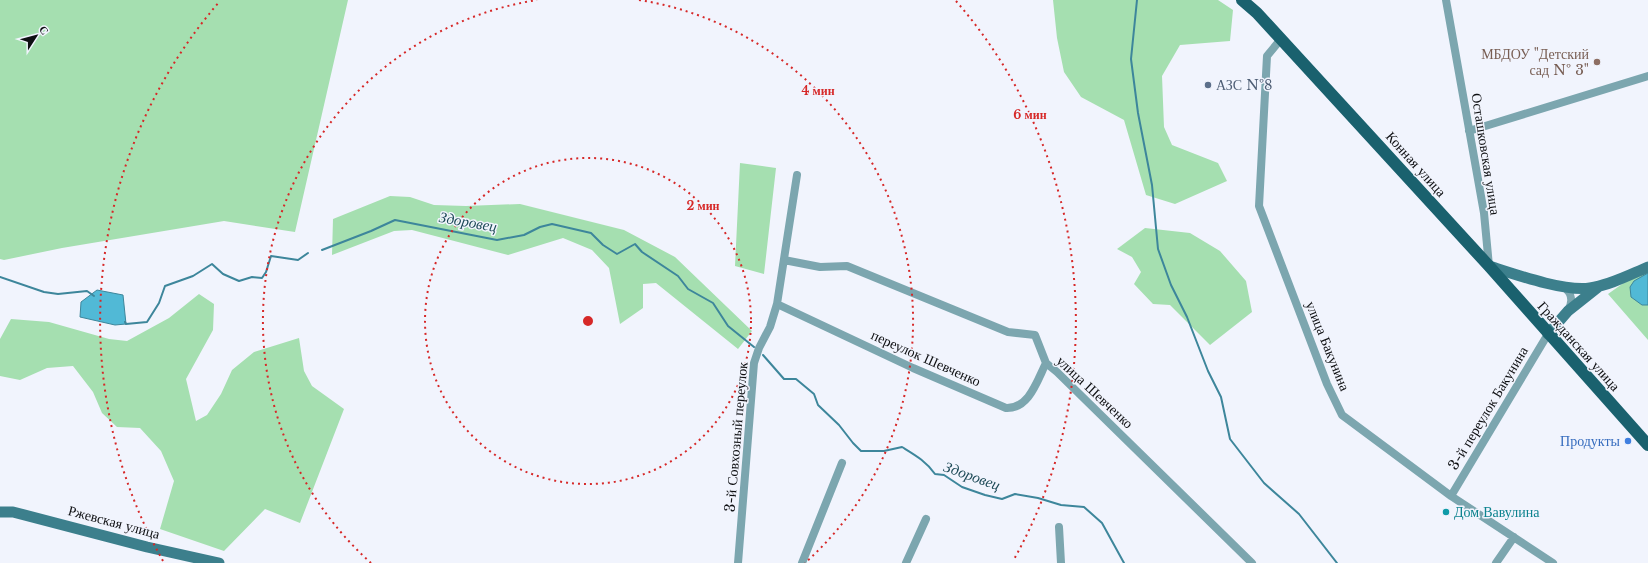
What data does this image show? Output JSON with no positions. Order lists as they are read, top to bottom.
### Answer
{
  "streets": {
    "main road": ["Конная улица", "Гражданская улица"],
    "street": [
      "Осташковская улица",
      "улица Бакунина",
      "переулок Шевченко",
      "улица Шевченко",
      "3-й переулок Бакунина",
      "3-й Совхозный переулок",
      "Ржевская улица"
    ]
  },
  "crossings": [
    ["Осташковская улица", "Конная улица"],
    ["Осташковская улица", "Гражданская улица"],
    ["Конная улица", "улица Бакунина"],
    ["Конная улица", "Гражданская улица"],
    ["Конная улица", "3-й переулок Бакунина"],
    ["улица Бакунина", "3-й переулок Бакунина"],
    ["Гражданская улица", "3-й переулок Бакунина"],
    ["переулок Шевченко", "улица Шевченко"],
    ["переулок Шевченко", "3-й Совхозный переулок"],
    ["улица Шевченко", "3-й Совхозный переулок"]
  ],
  "water": ["Здоровец"],
  "places": [
    "МБДОУ \"Детский сад № 3\"",
    "АЗС №8",
    "Продукты",
    "Дом Вавулина"
  ],
  "north": "top right",
  "rings": ["4 мин", "6 мин", "2 мин"]
}
